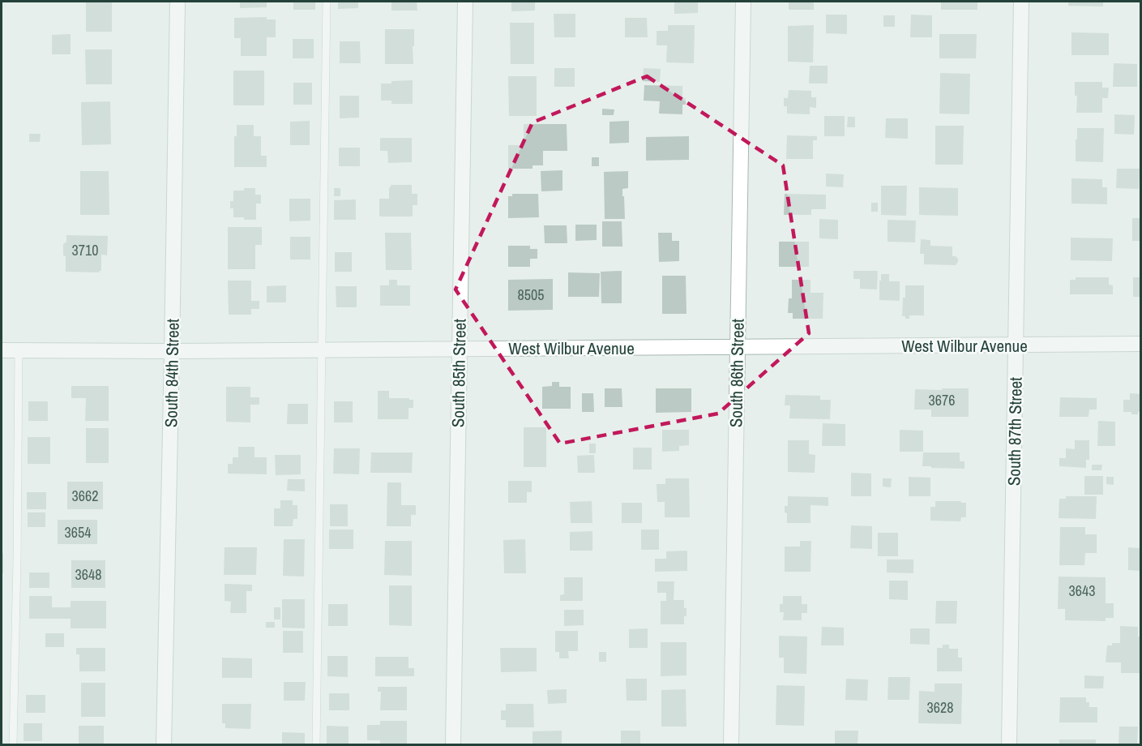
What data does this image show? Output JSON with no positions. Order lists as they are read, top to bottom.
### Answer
{
  "streets": {
    "street": [
      "West Wilbur Avenue",
      "South 84th Street",
      "South 85th Street",
      "South 86th Street",
      "South 87th Street"
    ]
  },
  "crossings": [
    ["West Wilbur Avenue", "South 84th Street"],
    ["West Wilbur Avenue", "South 85th Street"],
    ["West Wilbur Avenue", "South 86th Street"],
    ["West Wilbur Avenue", "South 87th Street"]
  ],
  "house_numbers": [
    "3710",
    "8505",
    "3676",
    "3662",
    "3654",
    "3648",
    "3643",
    "3628"
  ]
}
